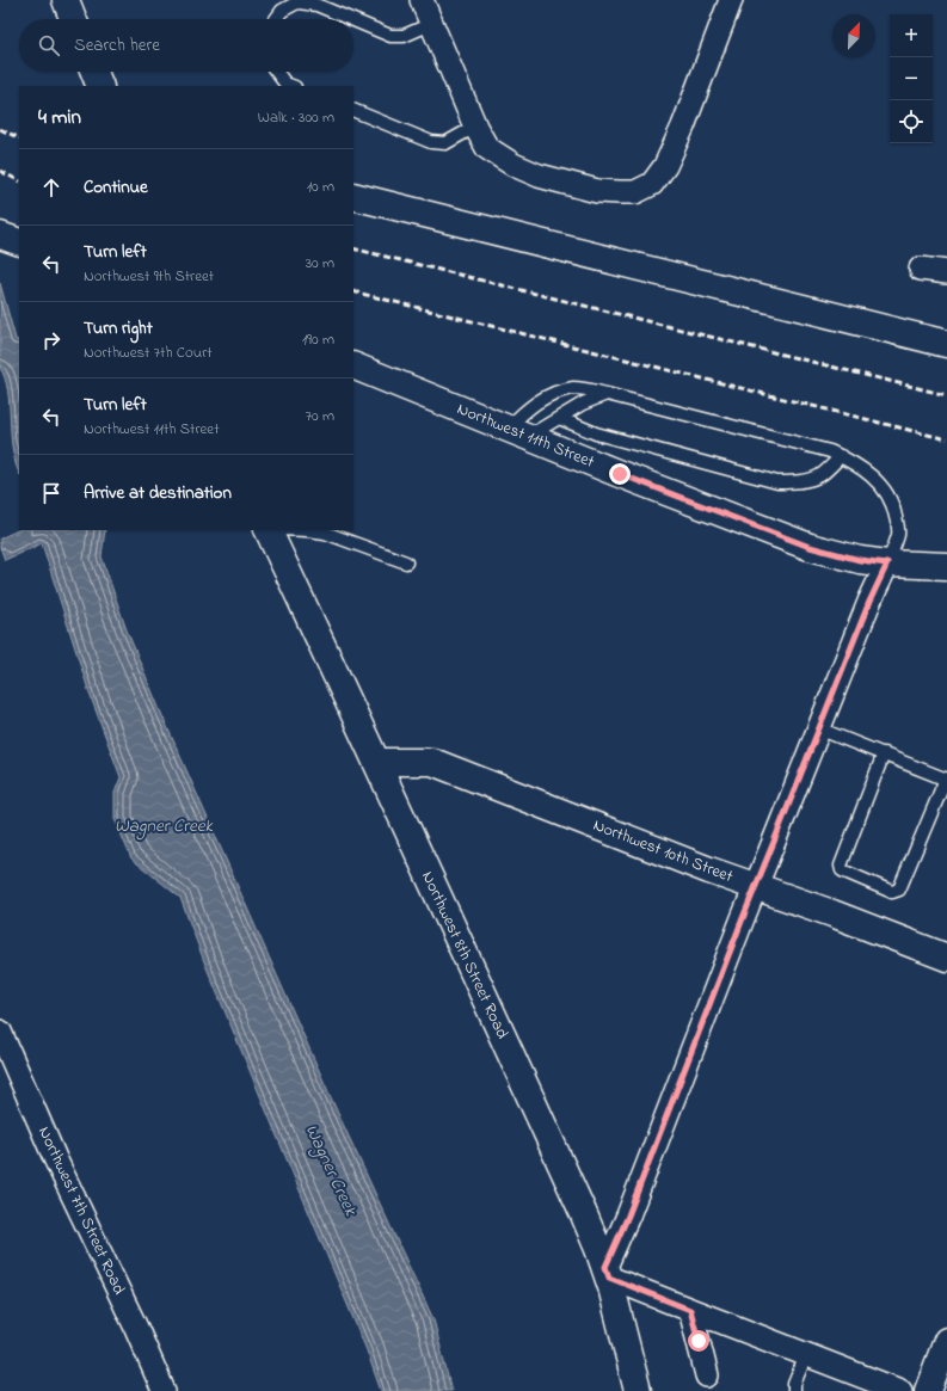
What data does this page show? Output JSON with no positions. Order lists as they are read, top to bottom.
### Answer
{
  "streets": {
    "street": [
      "Northwest 11th Street",
      "Northwest 10th Street",
      "Northwest 8th Street Road",
      "Northwest 7th Street Road"
    ]
  },
  "crossings": [
    ["Northwest 10th Street", "Northwest 8th Street Road"]
  ],
  "water": ["Wagner Creek"],
  "north": "top right",
  "page": {
    "map_buttons": ["+", "−"],
    "search": "Search here",
    "heading": ["4 min", "Walk · 300 m"],
    "list": [
      ["Continue", "10 m"],
      ["Turn left", "Northwest 9th Street", "30 m"],
      ["Turn right", "Northwest 7th Court", "190 m"],
      ["Turn left", "Northwest 11th Street", "70 m"],
      "Arrive at destination"
    ]
  }
}
